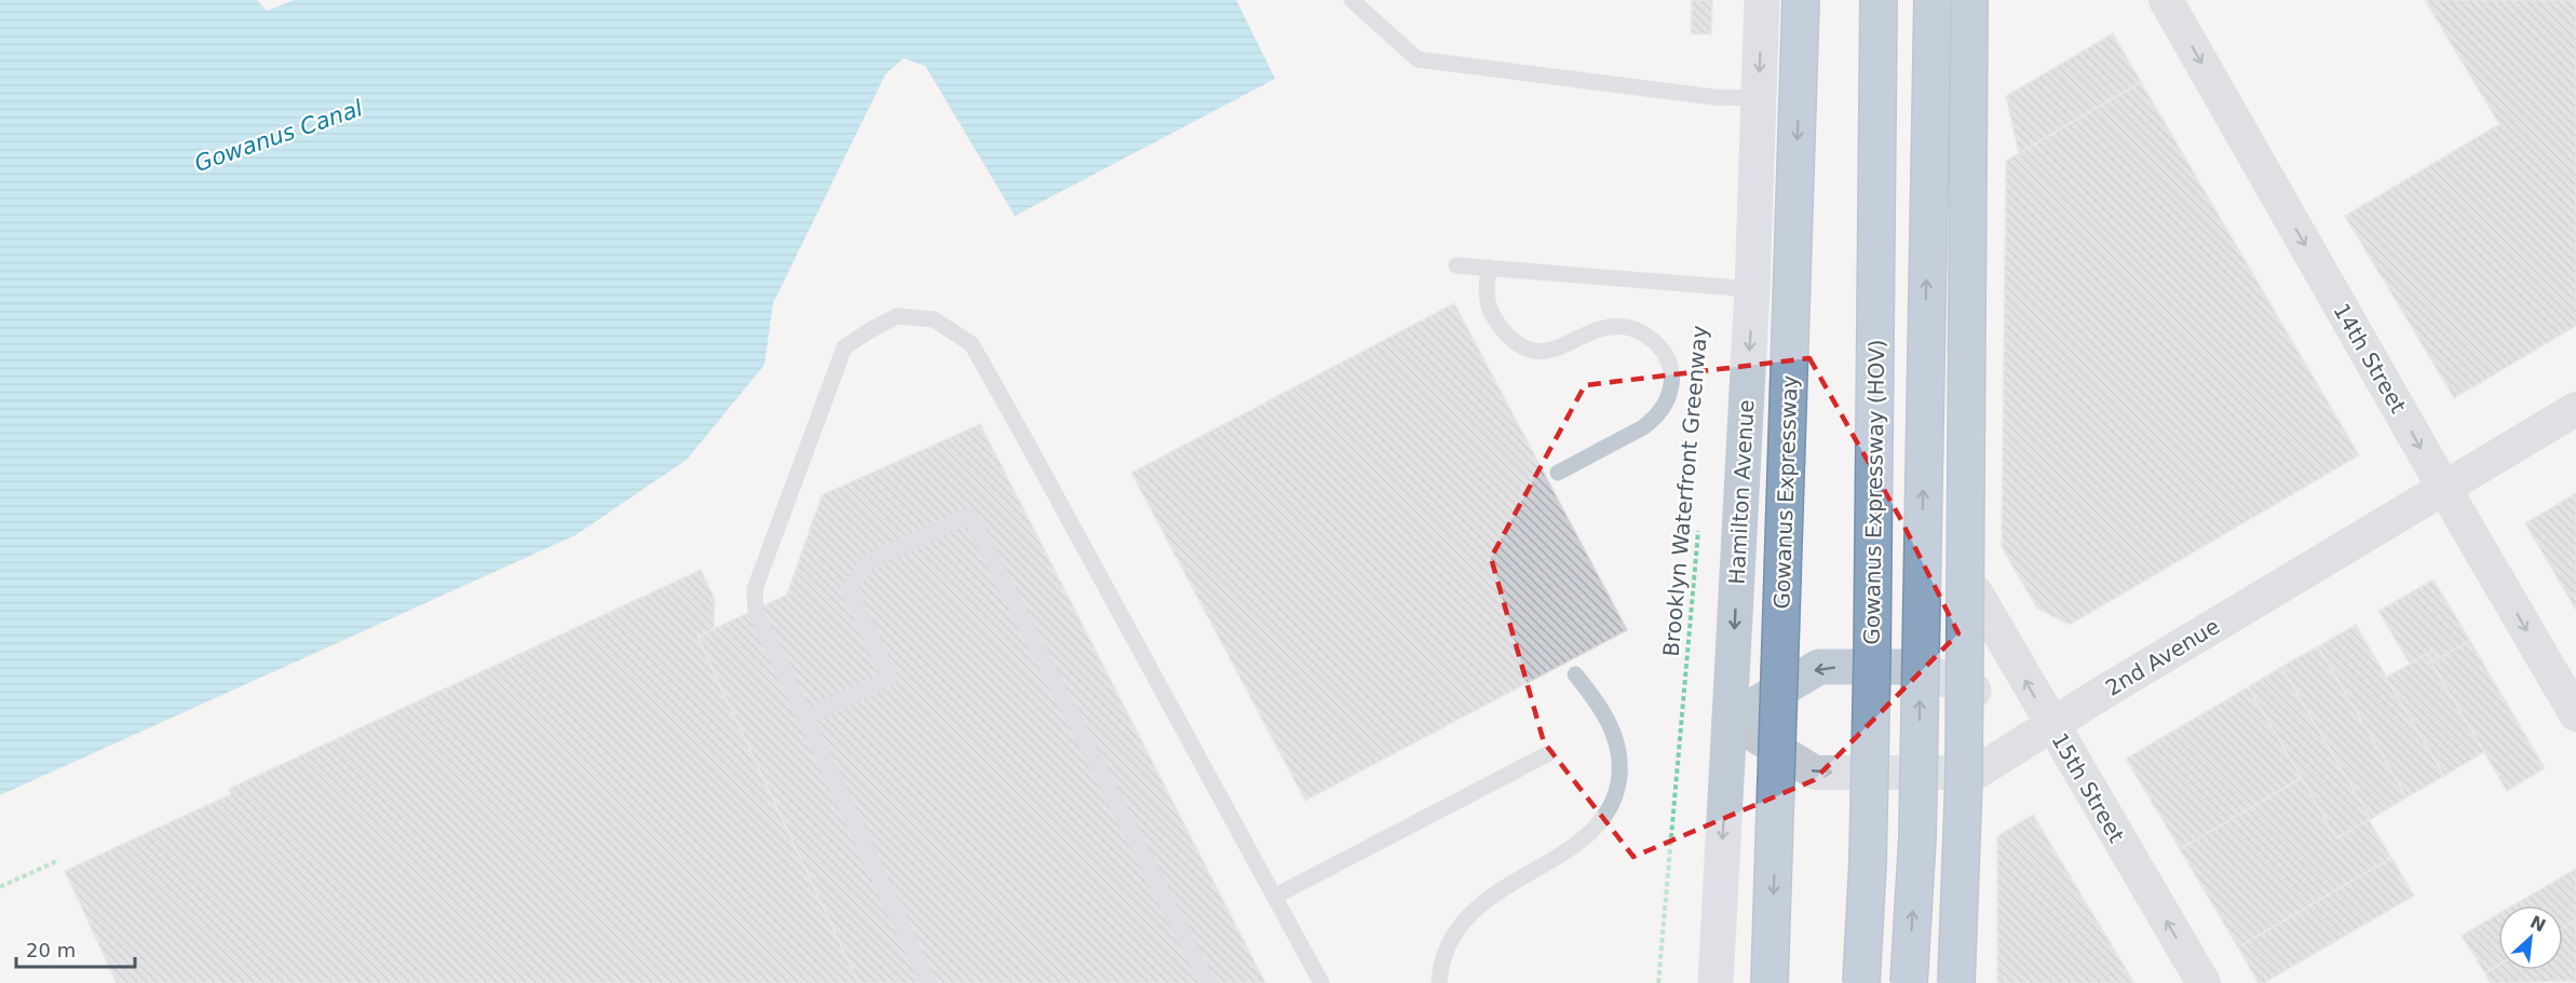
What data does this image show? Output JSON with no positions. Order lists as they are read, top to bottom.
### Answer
{
  "streets": {
    "highway": ["Gowanus Expressway", "Gowanus Expressway (HOV)"],
    "main road": ["Hamilton Avenue"],
    "street": ["14th Street", "2nd Avenue", "15th Street"],
    "path": ["Brooklyn Waterfront Greenway"]
  },
  "crossings": [
    ["14th Street", "2nd Avenue"],
    ["2nd Avenue", "15th Street"]
  ],
  "one_way": ["14th Street", "15th Street"],
  "water": ["Gowanus Canal"],
  "scale_bar": "20 m",
  "north": "top right"
}
